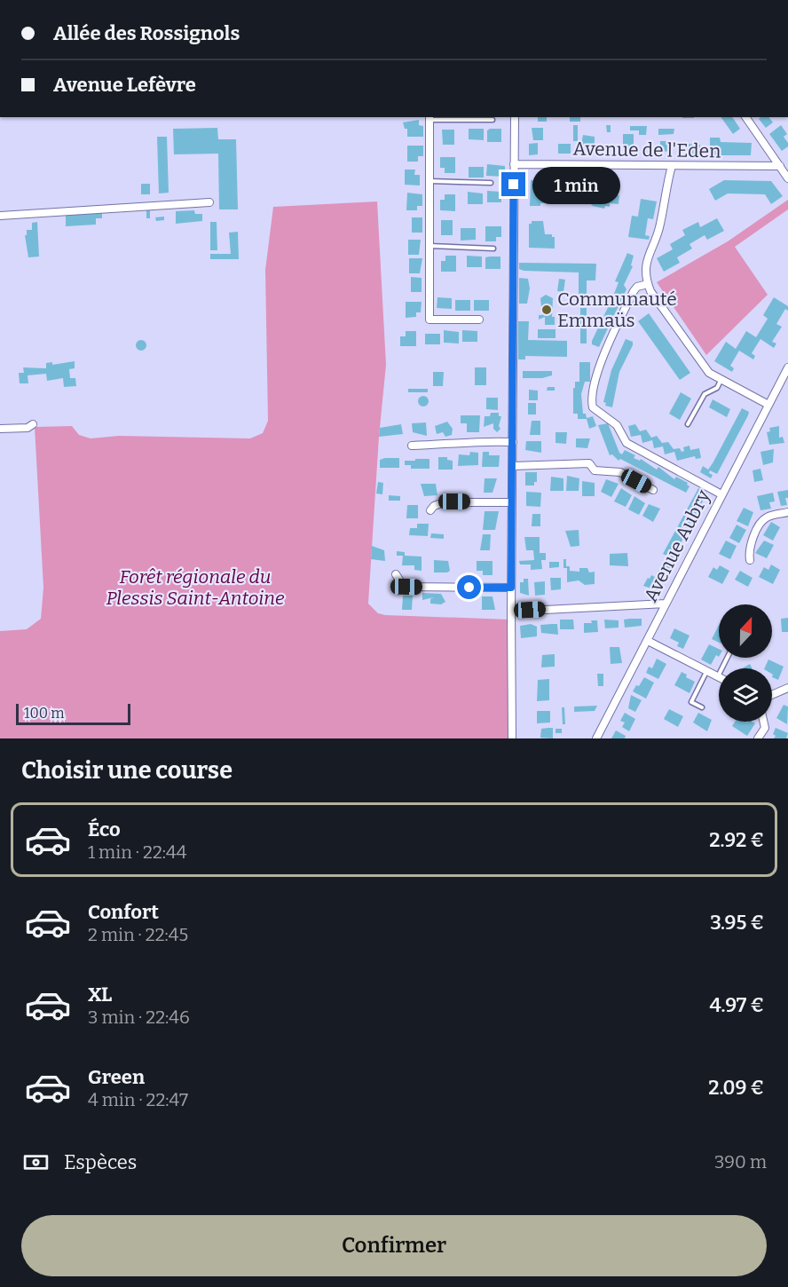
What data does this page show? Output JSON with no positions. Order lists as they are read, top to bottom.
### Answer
{
  "streets": {
    "street": ["Avenue de l'Eden", "Avenue Aubry"]
  },
  "parks": ["Forêt régionale du Plessis Saint-Antoine"],
  "places": ["Communauté Emmaüs"],
  "scale_bar": "100 m",
  "north": "top",
  "page": {
    "banner": ["Allée des Rossignols", "Avenue Lefèvre"],
    "bubble": "1 min",
    "scale": "100 m",
    "heading": "Choisir une course",
    "list": [
      {
        "name": "Éco",
        "note": "1 min · 22:44",
        "value": "2.92 €"
      },
      {
        "name": "Confort",
        "note": "2 min · 22:45",
        "value": "3.95 €"
      },
      {
        "name": "XL",
        "note": "3 min · 22:46",
        "value": "4.97 €"
      },
      {
        "name": "Green",
        "note": "4 min · 22:47",
        "value": "2.09 €"
      }
    ],
    "pay": ["Espèces", "390 m"],
    "buttons": "Confirmer"
  }
}
